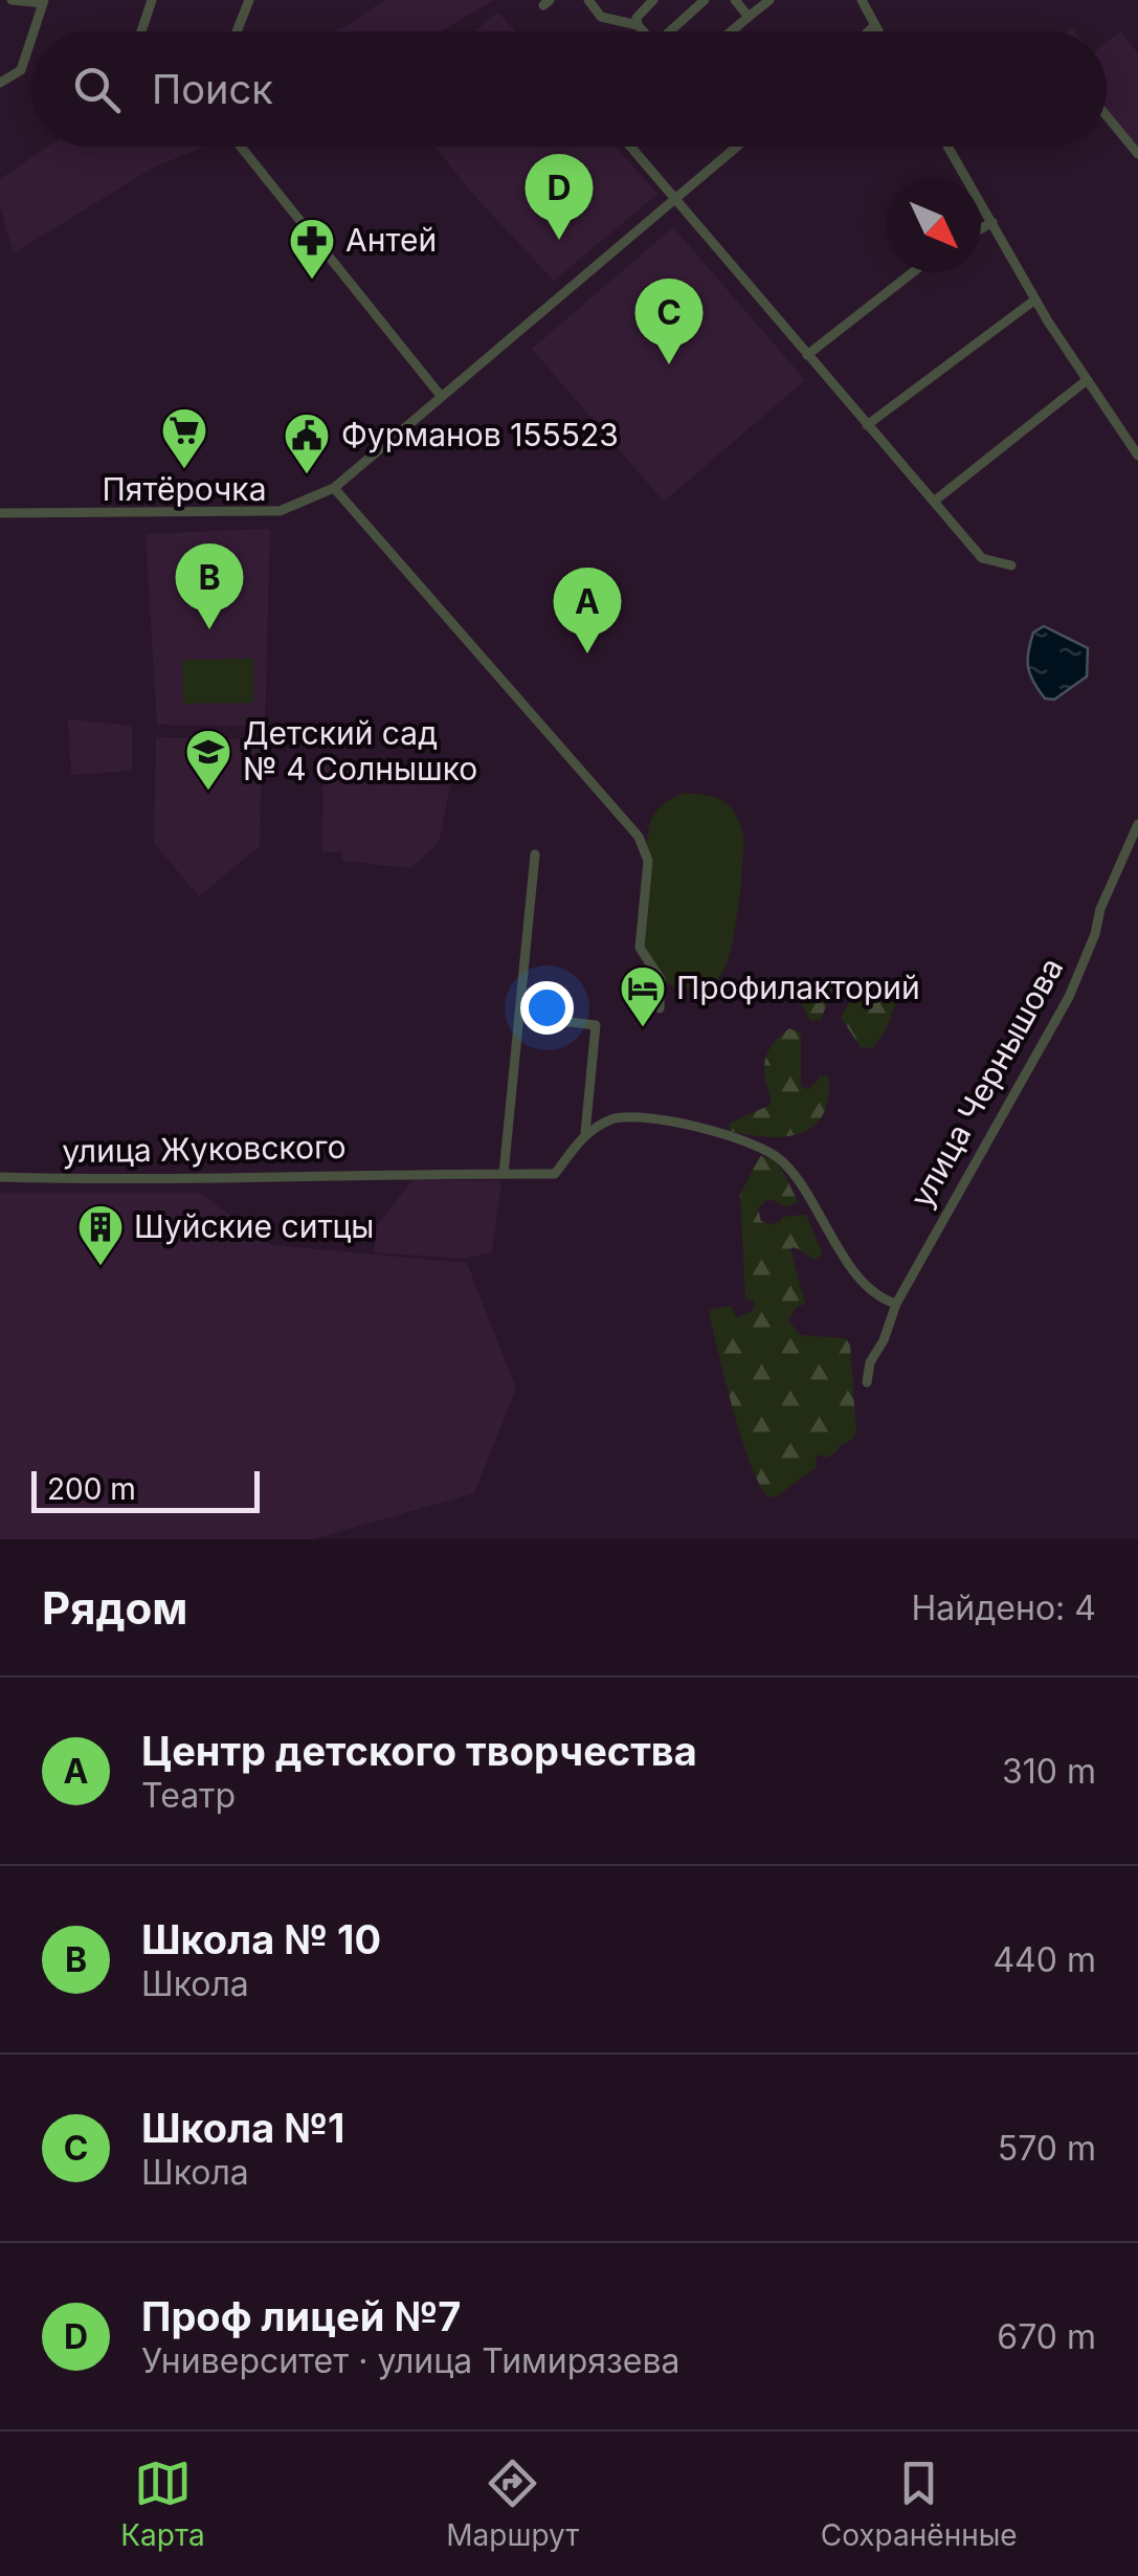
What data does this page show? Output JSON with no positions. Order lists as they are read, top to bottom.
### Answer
{
  "streets": {
    "street": ["улица Чернышова", "улица Жуковского"]
  },
  "places": {
    "pharmacy": ["Антей"],
    "supermarket": ["Пятёрочка"],
    "public building": ["Фурманов 155523"],
    "school or university": ["Детский сад № 4 Солнышко"],
    "hotel": ["Профилакторий"],
    "building": ["Шуйские ситцы"]
  },
  "scale_bar": "200 m",
  "north": "bottom right",
  "page": {
    "search": "Поиск",
    "pins": [
      "D",
      "C",
      "B",
      "A"
    ],
    "scale": "200 m",
    "heading": ["Рядом", "Найдено: 4"],
    "list": [
      {
        "mark": "A",
        "name": "Центр детского творчества",
        "note": "Театр",
        "value": "310 m"
      },
      {
        "mark": "B",
        "name": "Школа № 10",
        "note": "Школа",
        "value": "440 m"
      },
      {
        "mark": "C",
        "name": "Школа №1",
        "note": "Школа",
        "value": "570 m"
      },
      {
        "mark": "D",
        "name": "Проф лицей №7",
        "note": "Университет · улица Тимирязева",
        "value": "670 m"
      }
    ],
    "nav": ["Карта", "Маршрут", "Сохранённые"]
  }
}
